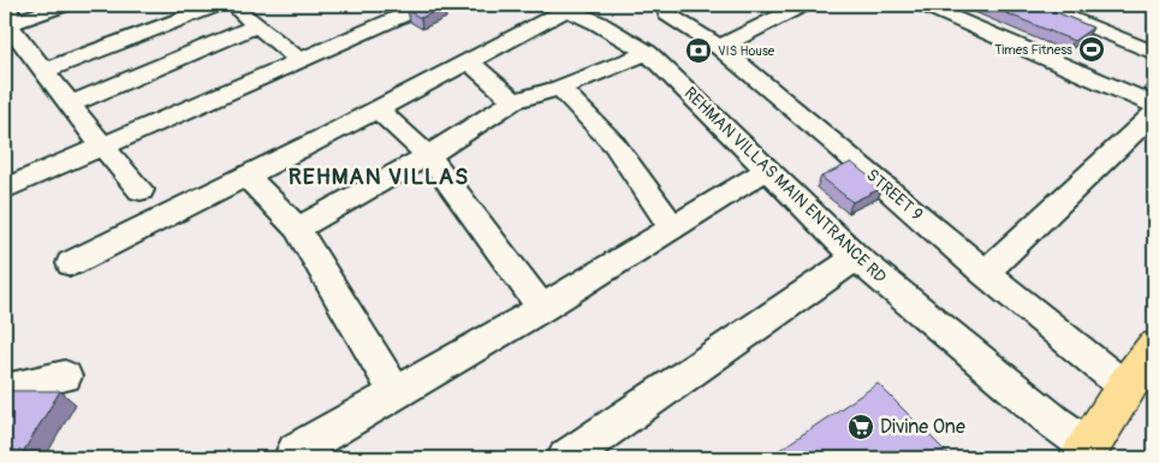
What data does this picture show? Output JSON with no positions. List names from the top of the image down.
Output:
{
  "streets": {
    "street": ["REHMAN VILLAS MAIN ENTRANCE RD", "STREET 9"]
  },
  "districts": ["REHMAN VILLAS"],
  "places": {
    "sports": ["Times Fitness"],
    "bank": ["VIS House"],
    "supermarket": ["Divine One"]
  }
}
